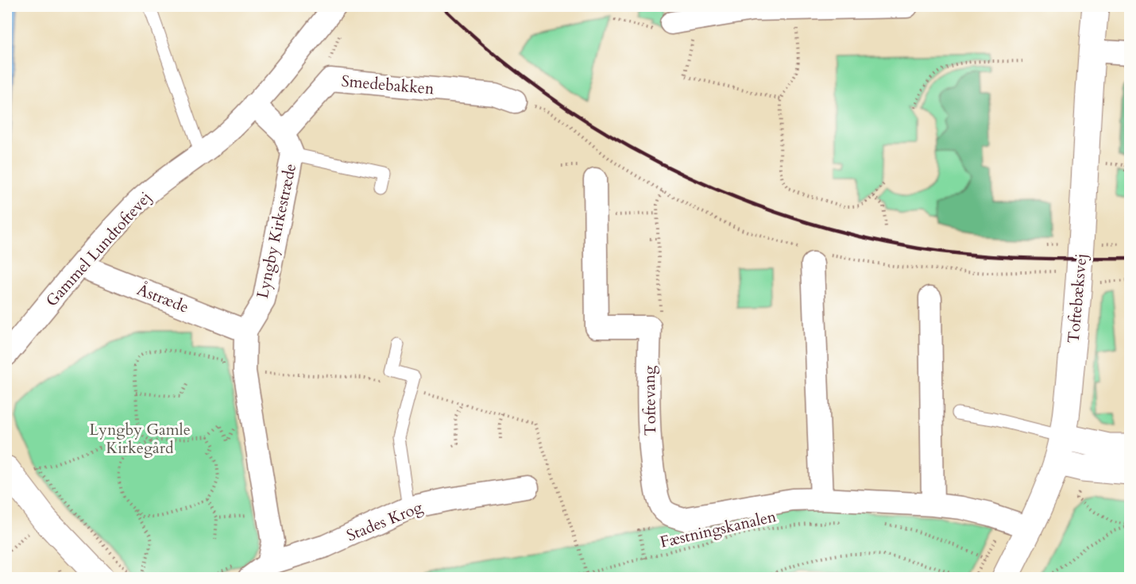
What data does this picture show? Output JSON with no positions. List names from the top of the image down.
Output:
{
  "streets": {
    "street": [
      "Smedebakken",
      "Lyngby Kirkestræde",
      "Gammel Lundtoftevej",
      "Åstræde",
      "Toftebæksvej",
      "Toftevang",
      "Stades Krog"
    ],
    "path": ["Fæstningskanalen"]
  },
  "crossings": [
    ["Smedebakken", "Lyngby Kirkestræde"],
    ["Lyngby Kirkestræde", "Gammel Lundtoftevej"],
    ["Lyngby Kirkestræde", "Åstræde"],
    ["Lyngby Kirkestræde", "Stades Krog"],
    ["Gammel Lundtoftevej", "Åstræde"]
  ],
  "parks": ["Lyngby Gamle Kirkegård"]
}
